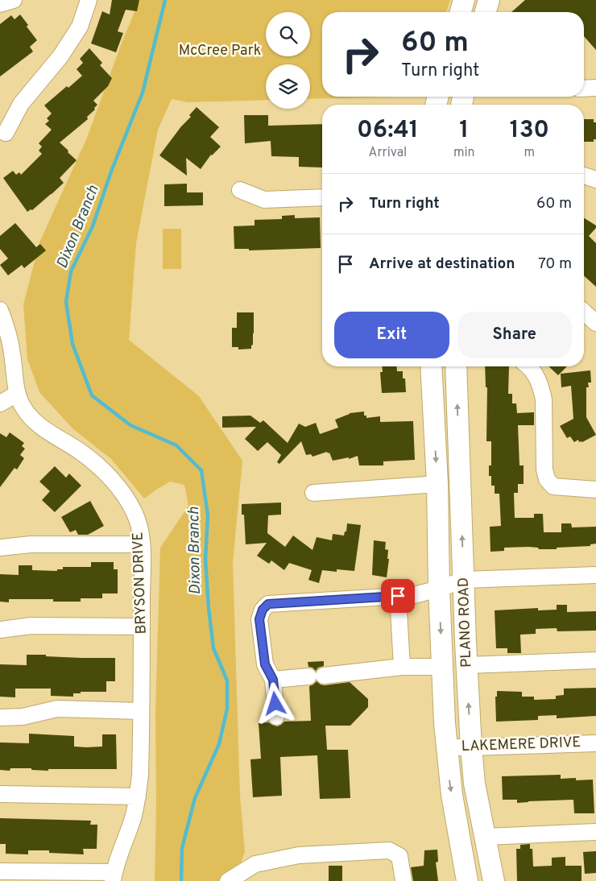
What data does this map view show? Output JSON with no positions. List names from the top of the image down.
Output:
{
  "streets": {
    "main road": ["PLANO ROAD"],
    "street": ["BRYSON DRIVE", "LAKEMERE DRIVE"]
  },
  "crossings": [
    ["PLANO ROAD", "LAKEMERE DRIVE"]
  ],
  "water": ["Dixon Branch"],
  "parks": ["McCree Park"],
  "page": {
    "turn": ["60 m", "Turn right"],
    "eta": [
      "06:41",
      "Arrival",
      "1",
      "min",
      "130",
      "m"
    ],
    "list": [
      {
        "name": "Turn right",
        "value": "60 m"
      },
      {
        "name": "Arrive at destination",
        "value": "70 m"
      }
    ],
    "buttons": ["Exit", "Share"]
  }
}
